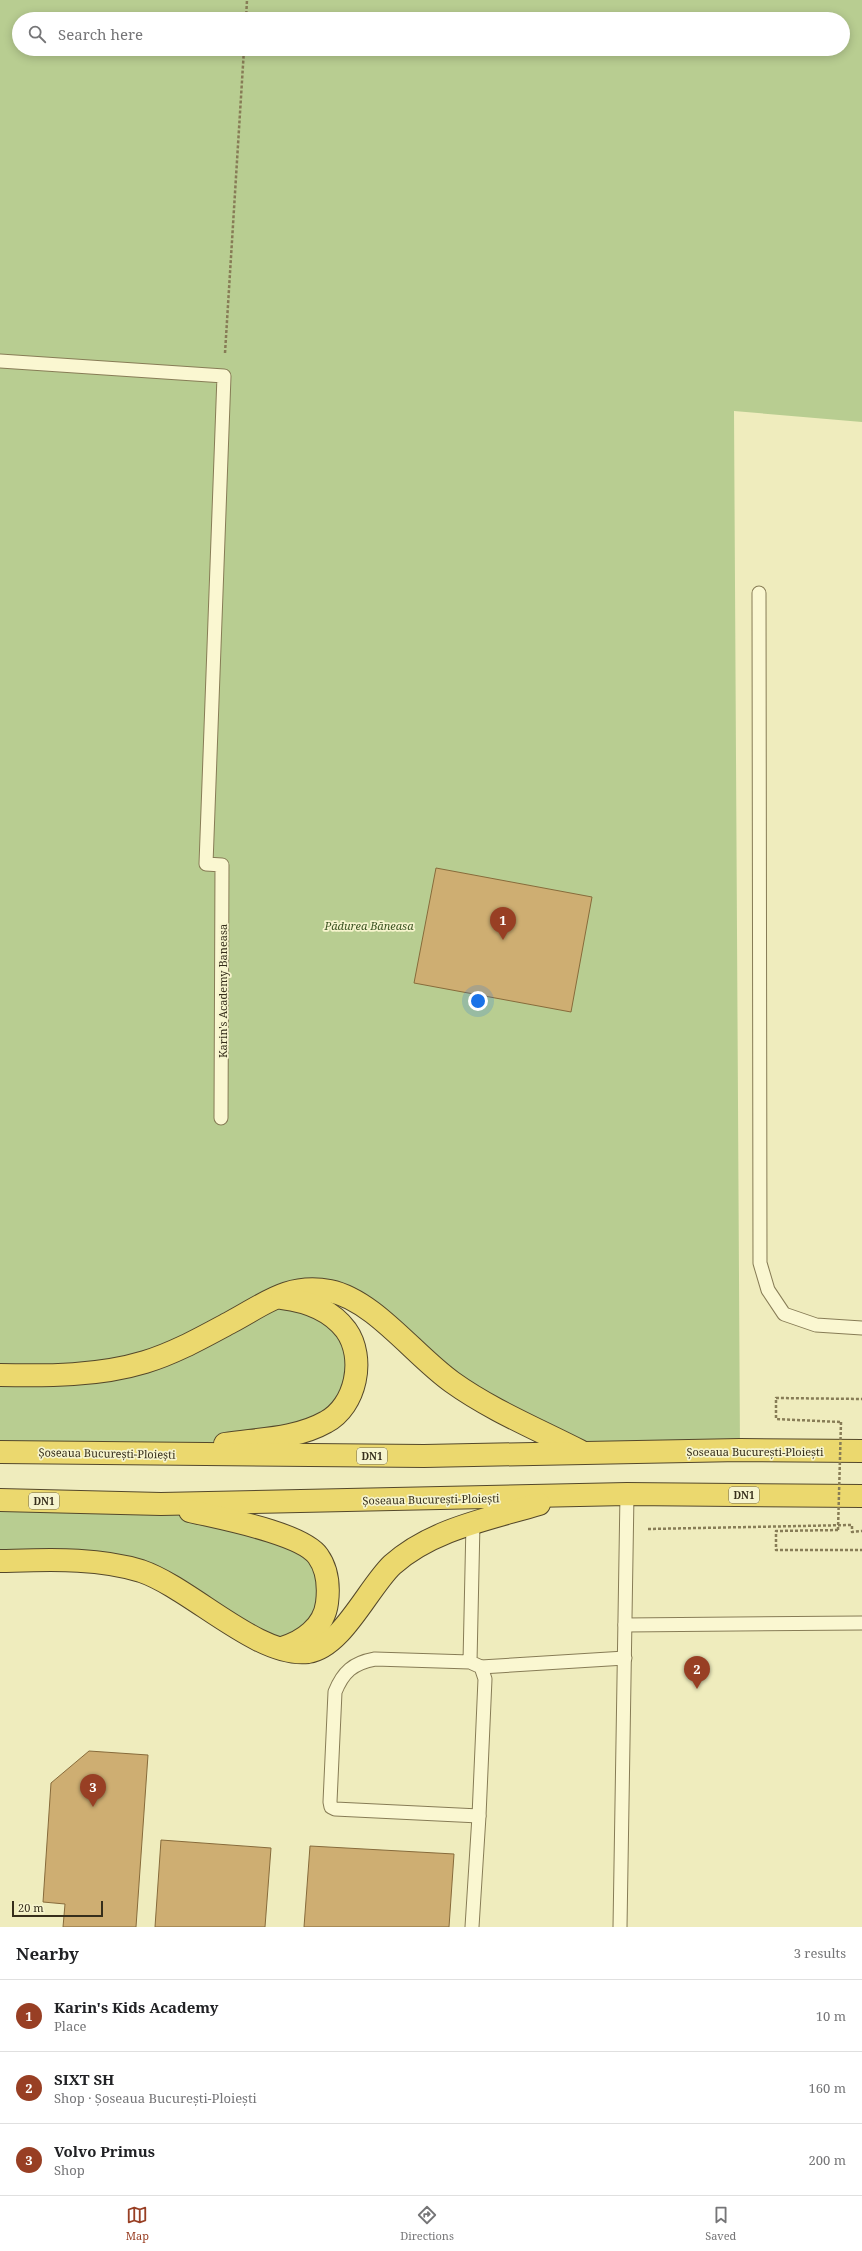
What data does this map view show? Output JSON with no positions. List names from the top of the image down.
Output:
{
  "streets": {
    "highway": ["Șoseaua București-Ploiești", "DN1"],
    "lane": ["Karin's Academy Baneasa"]
  },
  "parks": ["Pădurea Băneasa"],
  "scale_bar": "20 m",
  "page": {
    "search": "Search here",
    "pins": ["1", "2", "3"],
    "scale": "20 m",
    "heading": ["Nearby", "3 results"],
    "list": [
      {
        "mark": "1",
        "name": "Karin's Kids Academy",
        "note": "Place",
        "value": "10 m"
      },
      {
        "mark": "2",
        "name": "SIXT SH",
        "note": "Shop · Șoseaua București-Ploiești",
        "value": "160 m"
      },
      {
        "mark": "3",
        "name": "Volvo Primus",
        "note": "Shop",
        "value": "200 m"
      }
    ],
    "nav": ["Map", "Directions", "Saved"]
  }
}
